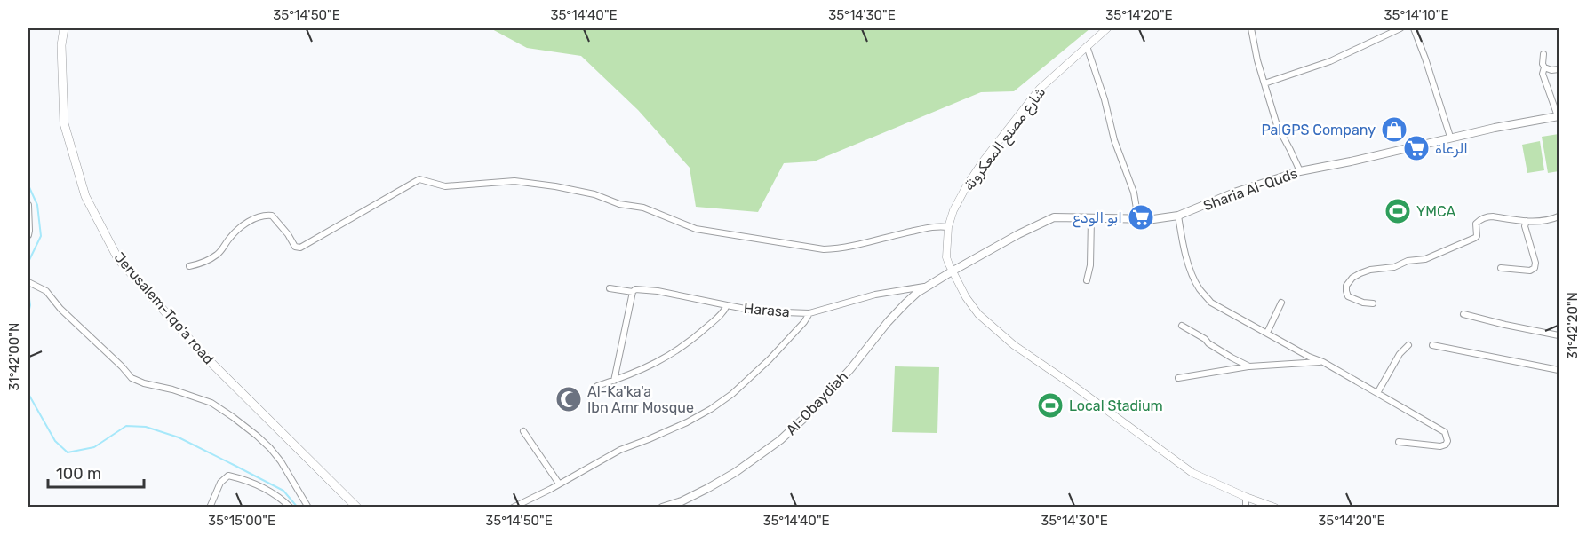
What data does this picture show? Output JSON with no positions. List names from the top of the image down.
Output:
{
  "streets": {
    "main road": ["Sharia Al-Quds", "Jerusalem-Tqo'a road", "Al-Obaydiah"],
    "street": ["شارع مصنع المعكرونة", "Harasa"]
  },
  "crossings": [
    ["شارع مصنع المعكرونة", "Sharia Al-Quds"],
    ["شارع مصنع المعكرونة", "Al-Obaydiah"],
    ["Sharia Al-Quds", "Al-Obaydiah"],
    ["Harasa", "Al-Obaydiah"]
  ],
  "places": {
    "shop": ["PalGPS Company"],
    "supermarket": ["الرعاة", "ابو الودع"],
    "sports": ["YMCA", "Local Stadium"],
    "mosque": ["Al-Ka'ka'a Ibn Amr Mosque"]
  },
  "scale_bar": "100 m",
  "coordinates": [
    "35°14'50\"E",
    "35°14'40\"E",
    "35°14'30\"E",
    "35°14'20\"E",
    "35°14'10\"E",
    "31°42'20\"N",
    "31°42'00\"N",
    "35°15'00\"E"
  ]
}
